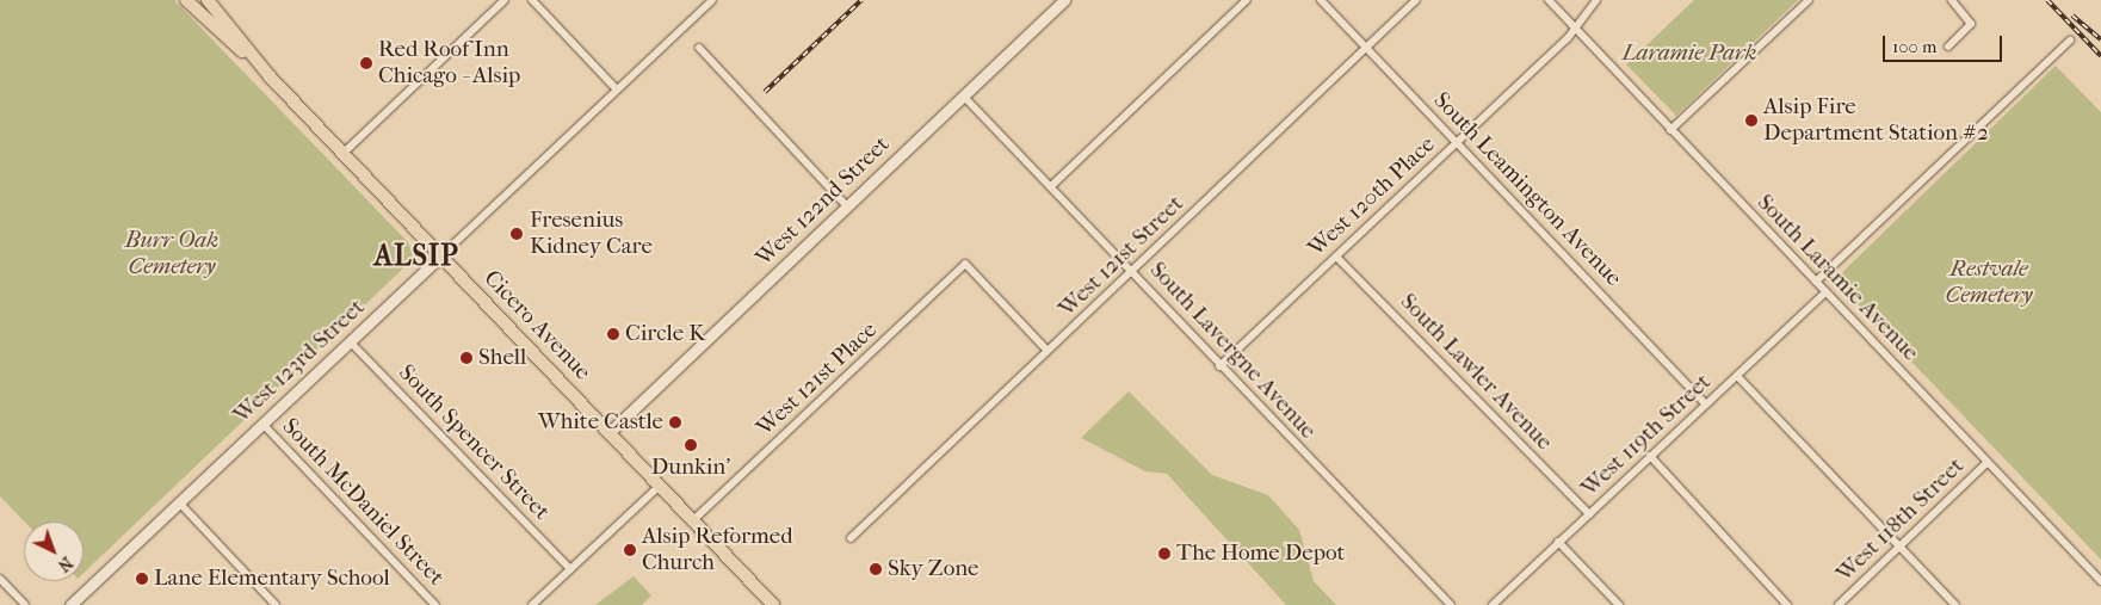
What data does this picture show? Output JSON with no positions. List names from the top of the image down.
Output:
{
  "streets": {
    "main road": ["Cicero Avenue"],
    "street": [
      "South Leamington Avenue",
      "West 120th Place",
      "West 122nd Street",
      "West 121st Street",
      "South Laramie Avenue",
      "South Lavergne Avenue",
      "West 123rd Street",
      "South Lawler Avenue",
      "West 121st Place",
      "West 119th Street",
      "South Spencer Street",
      "South McDaniel Street",
      "West 118th Street"
    ]
  },
  "crossings": [
    ["South Leamington Avenue", "West 120th Place"],
    ["South Leamington Avenue", "West 121st Street"],
    ["South Leamington Avenue", "West 119th Street"],
    ["West 120th Place", "South Laramie Avenue"],
    ["West 120th Place", "South Lavergne Avenue"],
    ["West 120th Place", "South Lawler Avenue"],
    ["West 122nd Street", "Cicero Avenue"],
    ["West 122nd Street", "South Lavergne Avenue"],
    ["West 121st Street", "South Lavergne Avenue"],
    ["West 121st Street", "West 121st Place"],
    ["South Laramie Avenue", "West 119th Street"],
    ["South Laramie Avenue", "West 118th Street"],
    ["Cicero Avenue", "West 123rd Street"],
    ["Cicero Avenue", "West 121st Place"],
    ["West 123rd Street", "South Spencer Street"],
    ["West 123rd Street", "South McDaniel Street"],
    ["South Lawler Avenue", "West 119th Street"]
  ],
  "districts": ["ALSIP"],
  "parks": ["Laramie Park", "Burr Oak Cemetery", "Restvale Cemetery"],
  "places": [
    "Red Roof Inn Chicago - Alsip",
    "Alsip Fire Department Station #2",
    "Fresenius Kidney Care",
    "Circle K",
    "Shell",
    "White Castle",
    "Dunkin'",
    "Alsip Reformed Church",
    "The Home Depot",
    "Sky Zone",
    "Lane Elementary School"
  ],
  "scale_bar": "100 m",
  "north": "bottom right"
}
